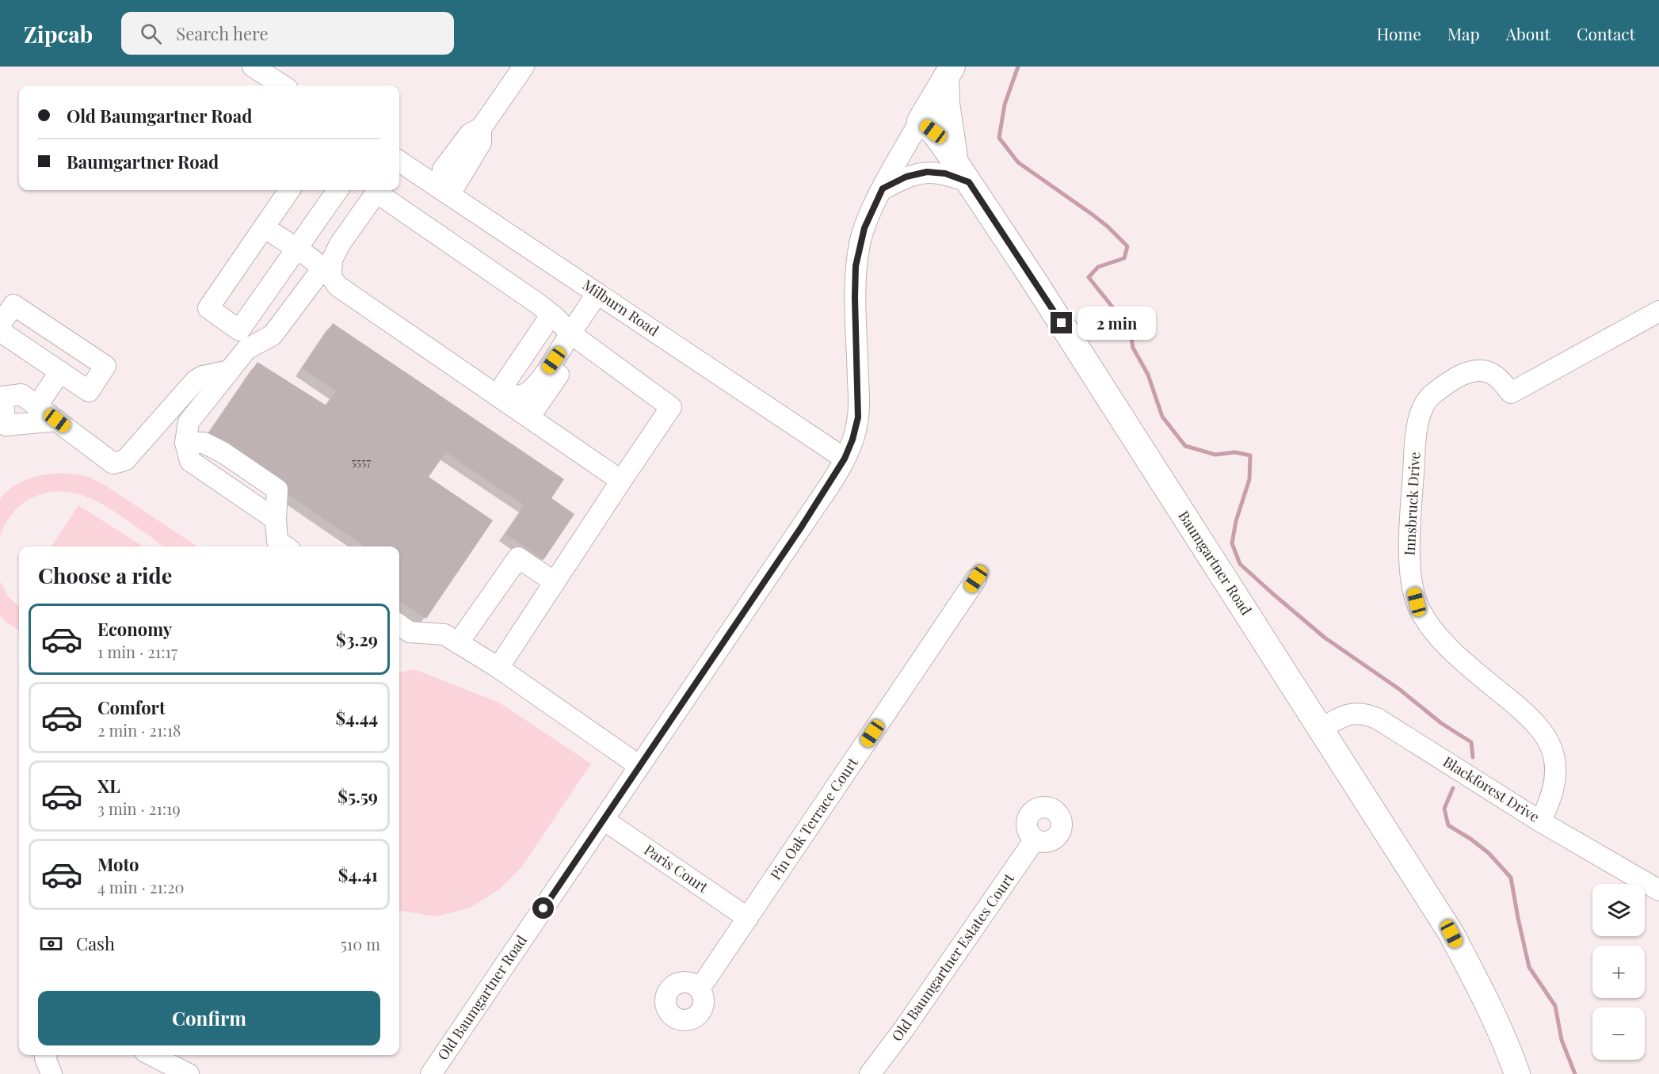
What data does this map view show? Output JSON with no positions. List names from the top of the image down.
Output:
{
  "streets": {
    "main road": ["Baumgartner Road"],
    "street": [
      "Milburn Road",
      "Innsbruck Drive",
      "Blackforest Drive",
      "Pin Oak Terrace Court",
      "Paris Court",
      "Old Baumgartner Estates Court",
      "Old Baumgartner Road"
    ]
  },
  "crossings": [
    ["Milburn Road", "Old Baumgartner Road"],
    ["Innsbruck Drive", "Blackforest Drive"],
    ["Baumgartner Road", "Blackforest Drive"],
    ["Baumgartner Road", "Old Baumgartner Road"],
    ["Pin Oak Terrace Court", "Paris Court"],
    ["Paris Court", "Old Baumgartner Road"]
  ],
  "house_numbers": ["5557"],
  "page": {
    "header": "Zipcab",
    "search": "Search here",
    "nav": [
      "Home",
      "Map",
      "About",
      "Contact"
    ],
    "banner": ["Old Baumgartner Road", "Baumgartner Road"],
    "bubble": "2 min",
    "heading": "Choose a ride",
    "list": [
      {
        "name": "Economy",
        "note": "1 min · 21:17",
        "value": "$3.29"
      },
      {
        "name": "Comfort",
        "note": "2 min · 21:18",
        "value": "$4.44"
      },
      {
        "name": "XL",
        "note": "3 min · 21:19",
        "value": "$5.59"
      },
      {
        "name": "Moto",
        "note": "4 min · 21:20",
        "value": "$4.41"
      }
    ],
    "map_buttons": ["+", "−"],
    "pay": ["Cash", "510 m"],
    "buttons": "Confirm"
  }
}
